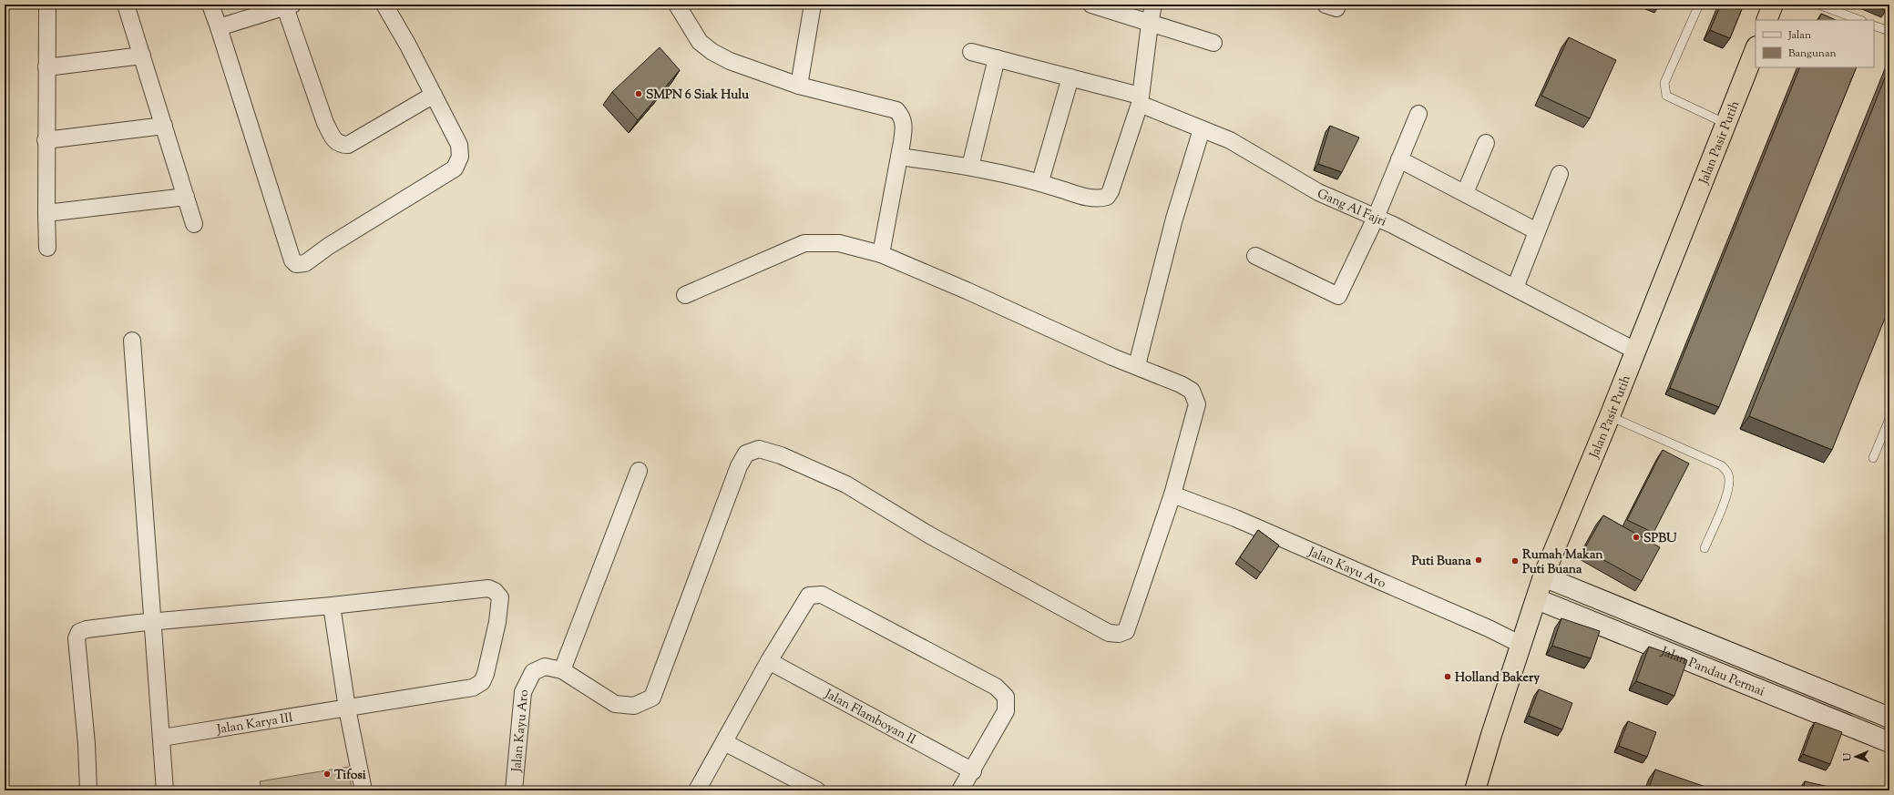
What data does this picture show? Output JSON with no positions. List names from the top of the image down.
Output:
{
  "streets": {
    "highway": ["Jalan Pasir Putih"],
    "street": [
      "Gang Al Fajri",
      "Jalan Kayu Aro",
      "Jalan Pandau Permai",
      "Jalan Flamboyan II",
      "Jalan Karya III"
    ]
  },
  "crossings": [
    ["Jalan Pasir Putih", "Gang Al Fajri"],
    ["Jalan Pasir Putih", "Jalan Kayu Aro"],
    ["Jalan Pasir Putih", "Jalan Pandau Permai"]
  ],
  "places": [
    "SMPN 6 Siak Hulu",
    "SPBU",
    "Puti Buana",
    "Rumah Makan Puti Buana",
    "Holland Bakery",
    "Tifosi"
  ],
  "legend": ["Jalan", "Bangunan"],
  "north": "left"
}
